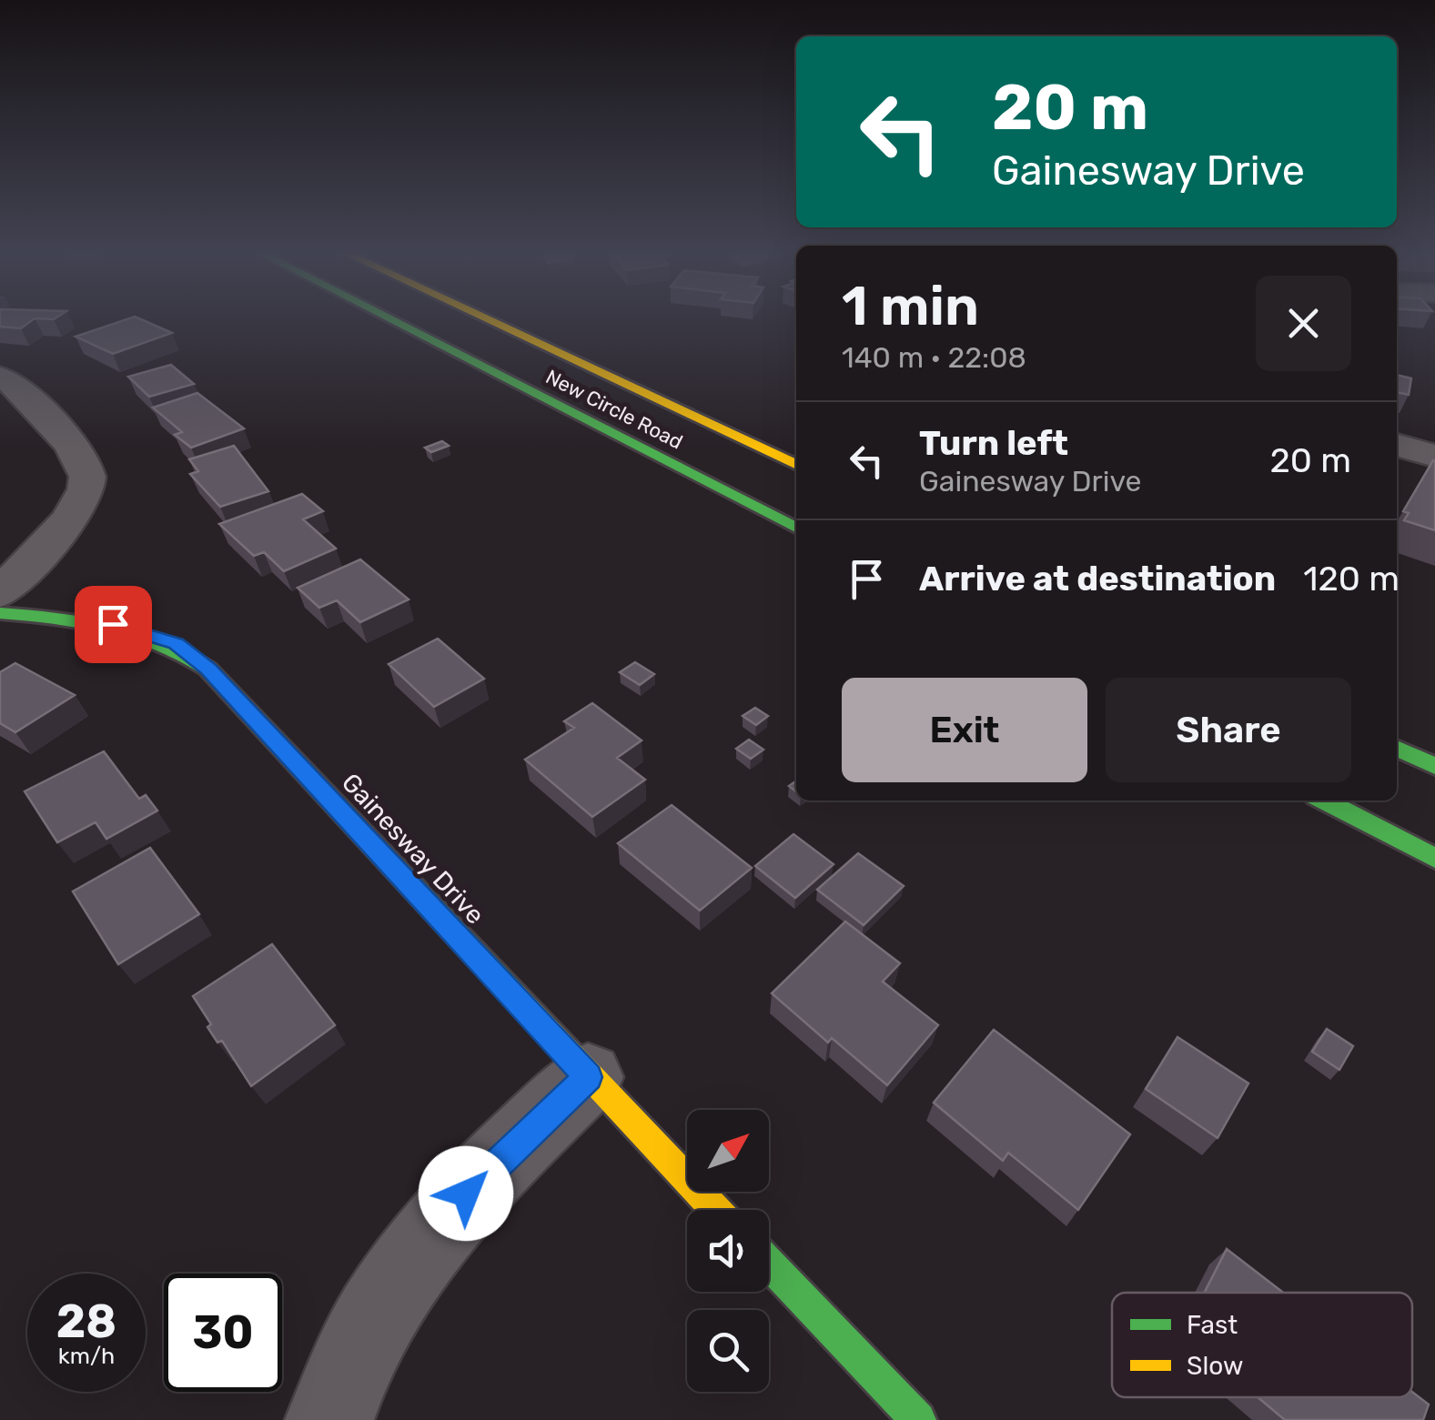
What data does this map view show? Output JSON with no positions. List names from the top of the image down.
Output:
{
  "streets": {
    "main road": ["New Circle Road", "Gainesway Drive"]
  },
  "legend": ["Fast", "Slow"],
  "north": "top right",
  "page": {
    "turn": ["20 m", "Gainesway Drive"],
    "heading": ["1 min", "140 m · 22:08"],
    "list": [
      {
        "name": "Turn left",
        "note": "Gainesway Drive",
        "value": "20 m"
      },
      {
        "name": "Arrive at destination",
        "value": "120 m"
      }
    ],
    "buttons": ["Exit", "Share"],
    "speed": "28 km/h",
    "limit": "30"
  }
}
